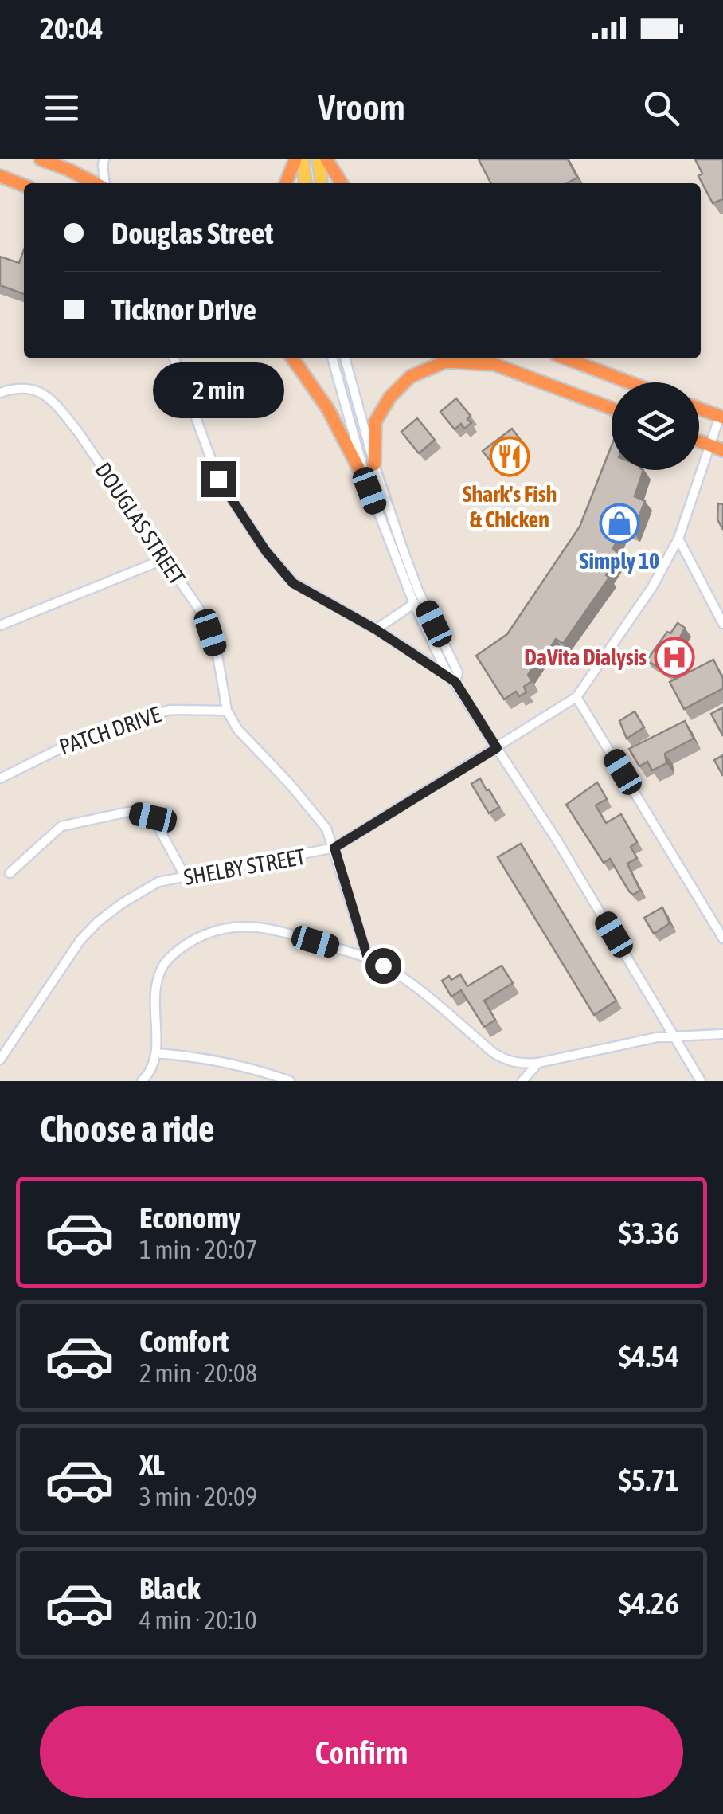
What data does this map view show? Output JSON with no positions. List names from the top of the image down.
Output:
{
  "streets": {
    "street": ["DOUGLAS STREET", "PATCH DRIVE", "SHELBY STREET"]
  },
  "crossings": [
    ["DOUGLAS STREET", "PATCH DRIVE"],
    ["DOUGLAS STREET", "SHELBY STREET"]
  ],
  "places": {
    "restaurant": ["Shark's Fish & Chicken"],
    "shop": ["Simply 10"],
    "hospital": ["DaVita Dialysis"]
  },
  "page": {
    "status": "20:04",
    "header": "Vroom",
    "banner": ["Douglas Street", "Ticknor Drive"],
    "bubble": "2 min",
    "heading": "Choose a ride",
    "list": [
      {
        "name": "Economy",
        "note": "1 min · 20:07",
        "value": "$3.36"
      },
      {
        "name": "Comfort",
        "note": "2 min · 20:08",
        "value": "$4.54"
      },
      {
        "name": "XL",
        "note": "3 min · 20:09",
        "value": "$5.71"
      },
      {
        "name": "Black",
        "note": "4 min · 20:10",
        "value": "$4.26"
      }
    ],
    "buttons": "Confirm"
  }
}
